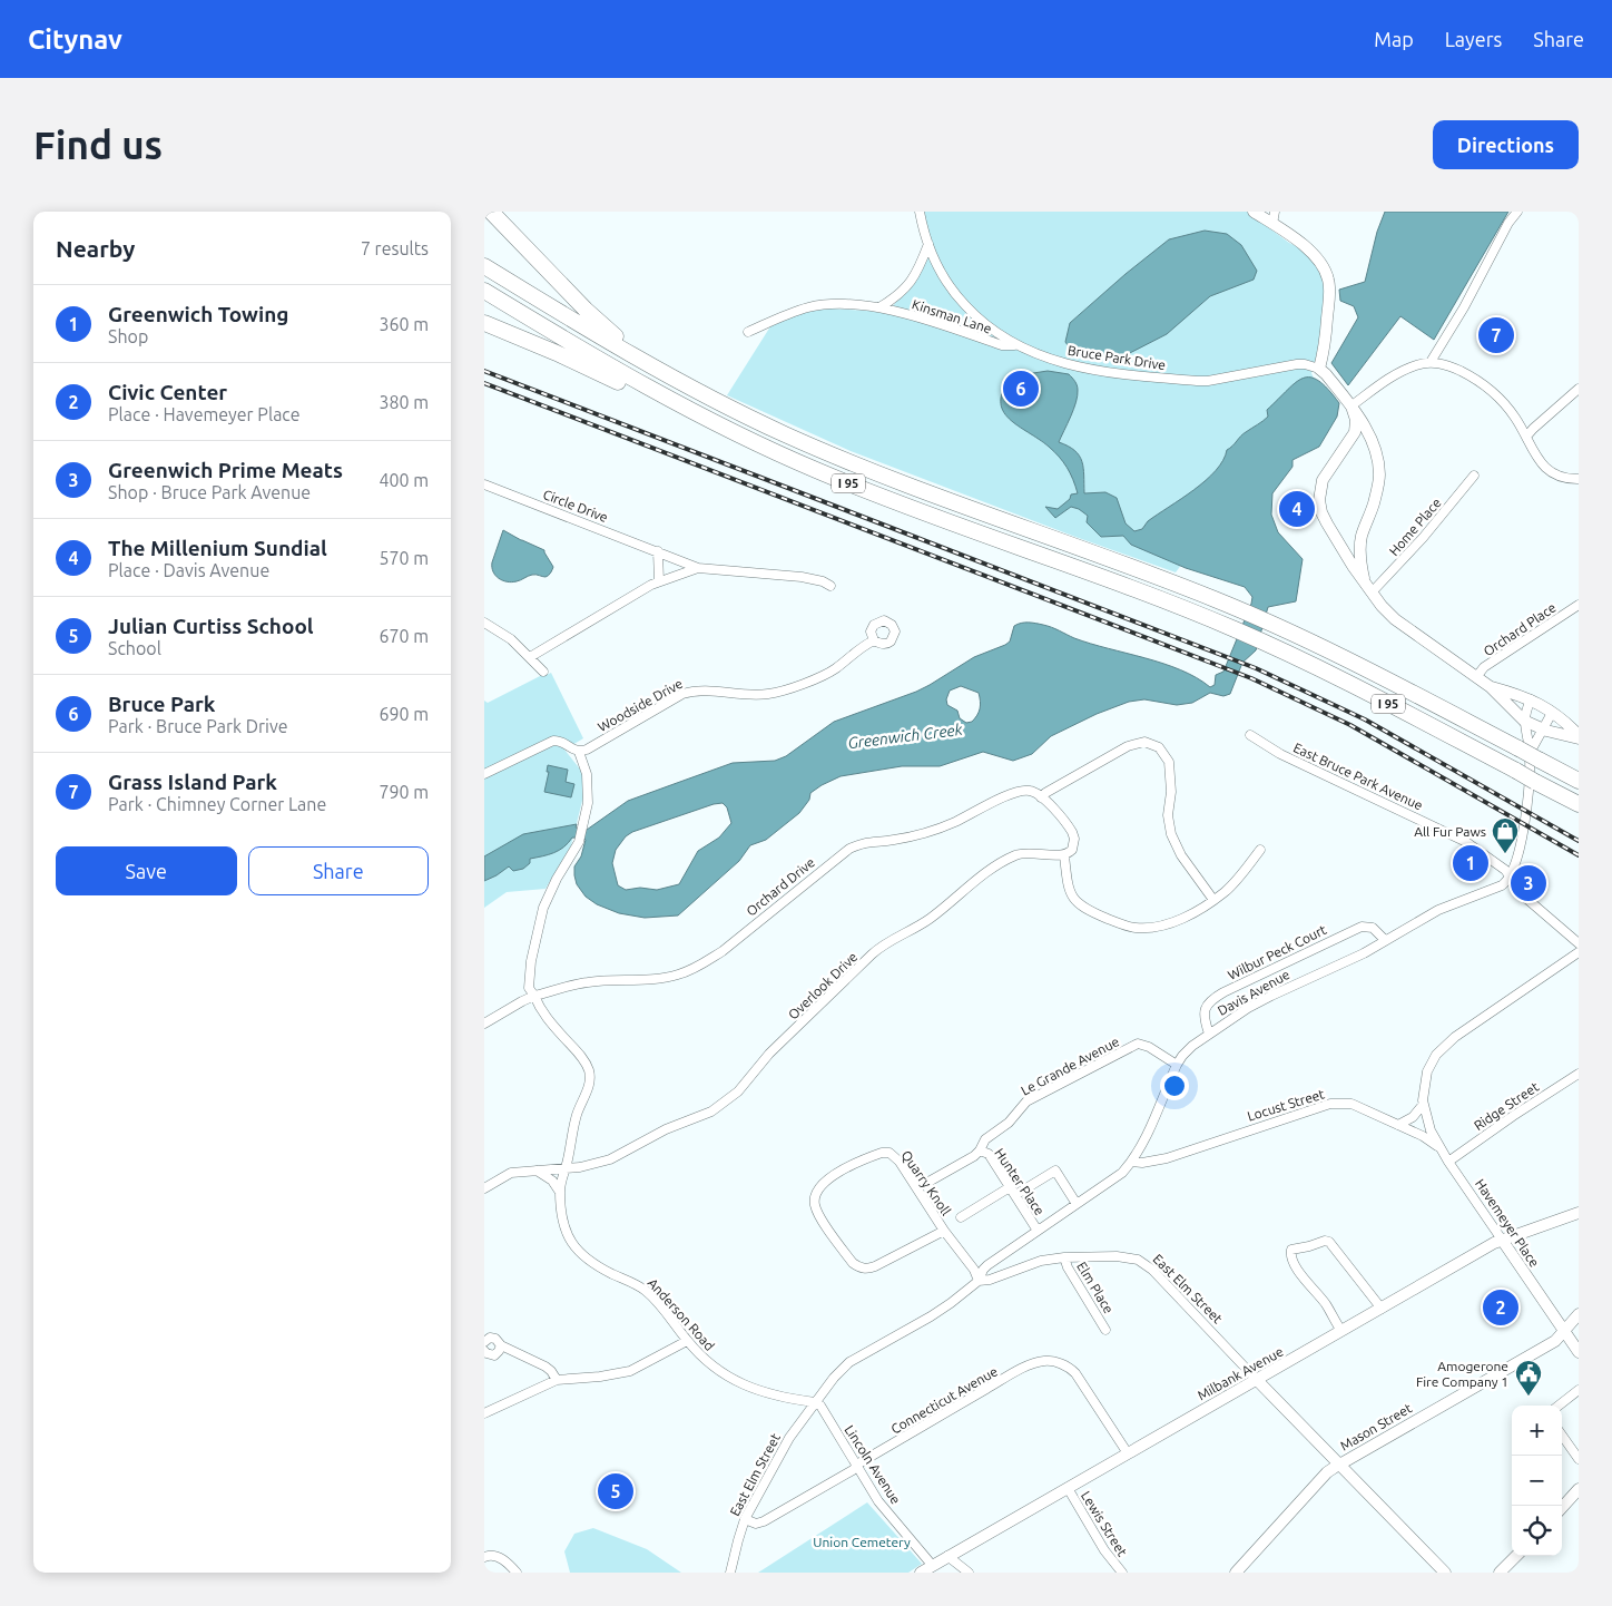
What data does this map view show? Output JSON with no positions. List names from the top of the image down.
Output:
{
  "streets": {
    "highway": ["I 95"],
    "main road": [
      "Havemeyer Place",
      "East Elm Street",
      "Milbank Avenue",
      "Mason Street"
    ],
    "street": [
      "Kinsman Lane",
      "Bruce Park Drive",
      "Circle Drive",
      "Home Place",
      "Orchard Place",
      "Woodside Drive",
      "East Bruce Park Avenue",
      "Orchard Drive",
      "Wilbur Peck Court",
      "Overlook Drive",
      "Davis Avenue",
      "Le Grande Avenue",
      "Locust Street",
      "Ridge Street",
      "Hunter Place",
      "Quarry Knoll",
      "Elm Place",
      "Anderson Road",
      "Connecticut Avenue",
      "Lincoln Avenue",
      "Lewis Street"
    ]
  },
  "crossings": [
    ["Kinsman Lane", "Bruce Park Drive"],
    ["East Bruce Park Avenue", "Davis Avenue"],
    ["Orchard Drive", "Anderson Road"],
    ["Wilbur Peck Court", "Davis Avenue"],
    ["Overlook Drive", "Anderson Road"],
    ["Davis Avenue", "Le Grande Avenue"],
    ["Davis Avenue", "Locust Street"],
    ["Davis Avenue", "Hunter Place"],
    ["Davis Avenue", "Quarry Knoll"],
    ["Davis Avenue", "East Elm Street"],
    ["Le Grande Avenue", "Hunter Place"],
    ["Locust Street", "Havemeyer Place"],
    ["Ridge Street", "Havemeyer Place"],
    ["Quarry Knoll", "East Elm Street"],
    ["Havemeyer Place", "Milbank Avenue"],
    ["Havemeyer Place", "Mason Street"],
    ["Elm Place", "East Elm Street"],
    ["East Elm Street", "Anderson Road"],
    ["East Elm Street", "Milbank Avenue"],
    ["East Elm Street", "Connecticut Avenue"],
    ["East Elm Street", "Mason Street"],
    ["East Elm Street", "Lincoln Avenue"],
    ["Anderson Road", "Lincoln Avenue"],
    ["Milbank Avenue", "Connecticut Avenue"],
    ["Milbank Avenue", "Lincoln Avenue"],
    ["Milbank Avenue", "Lewis Street"],
    ["Connecticut Avenue", "Lincoln Avenue"]
  ],
  "water": ["Greenwich Creek"],
  "parks": ["Union Cemetery"],
  "places": {
    "shop": ["All Fur Paws"],
    "public building": ["Amogerone Fire Company 1"]
  },
  "page": {
    "header": "Citynav",
    "nav": ["Map", "Layers", "Share"],
    "buttons": [
      "Directions",
      ["Save", "Share"]
    ],
    "title": "Find us",
    "heading": ["Nearby", "7 results"],
    "list": [
      {
        "mark": "1",
        "name": "Greenwich Towing",
        "note": "Shop",
        "value": "360 m"
      },
      {
        "mark": "2",
        "name": "Civic Center",
        "note": "Place · Havemeyer Place",
        "value": "380 m"
      },
      {
        "mark": "3",
        "name": "Greenwich Prime Meats",
        "note": "Shop · Bruce Park Avenue",
        "value": "400 m"
      },
      {
        "mark": "4",
        "name": "The Millenium Sundial",
        "note": "Place · Davis Avenue",
        "value": "570 m"
      },
      {
        "mark": "5",
        "name": "Julian Curtiss School",
        "note": "School",
        "value": "670 m"
      },
      {
        "mark": "6",
        "name": "Bruce Park",
        "note": "Park · Bruce Park Drive",
        "value": "690 m"
      },
      {
        "mark": "7",
        "name": "Grass Island Park",
        "note": "Park · Chimney Corner Lane",
        "value": "790 m"
      }
    ],
    "pins": [
      "7",
      "6",
      "4",
      "1",
      "3",
      "2",
      "5"
    ],
    "map_buttons": ["+", "−"]
  }
}
